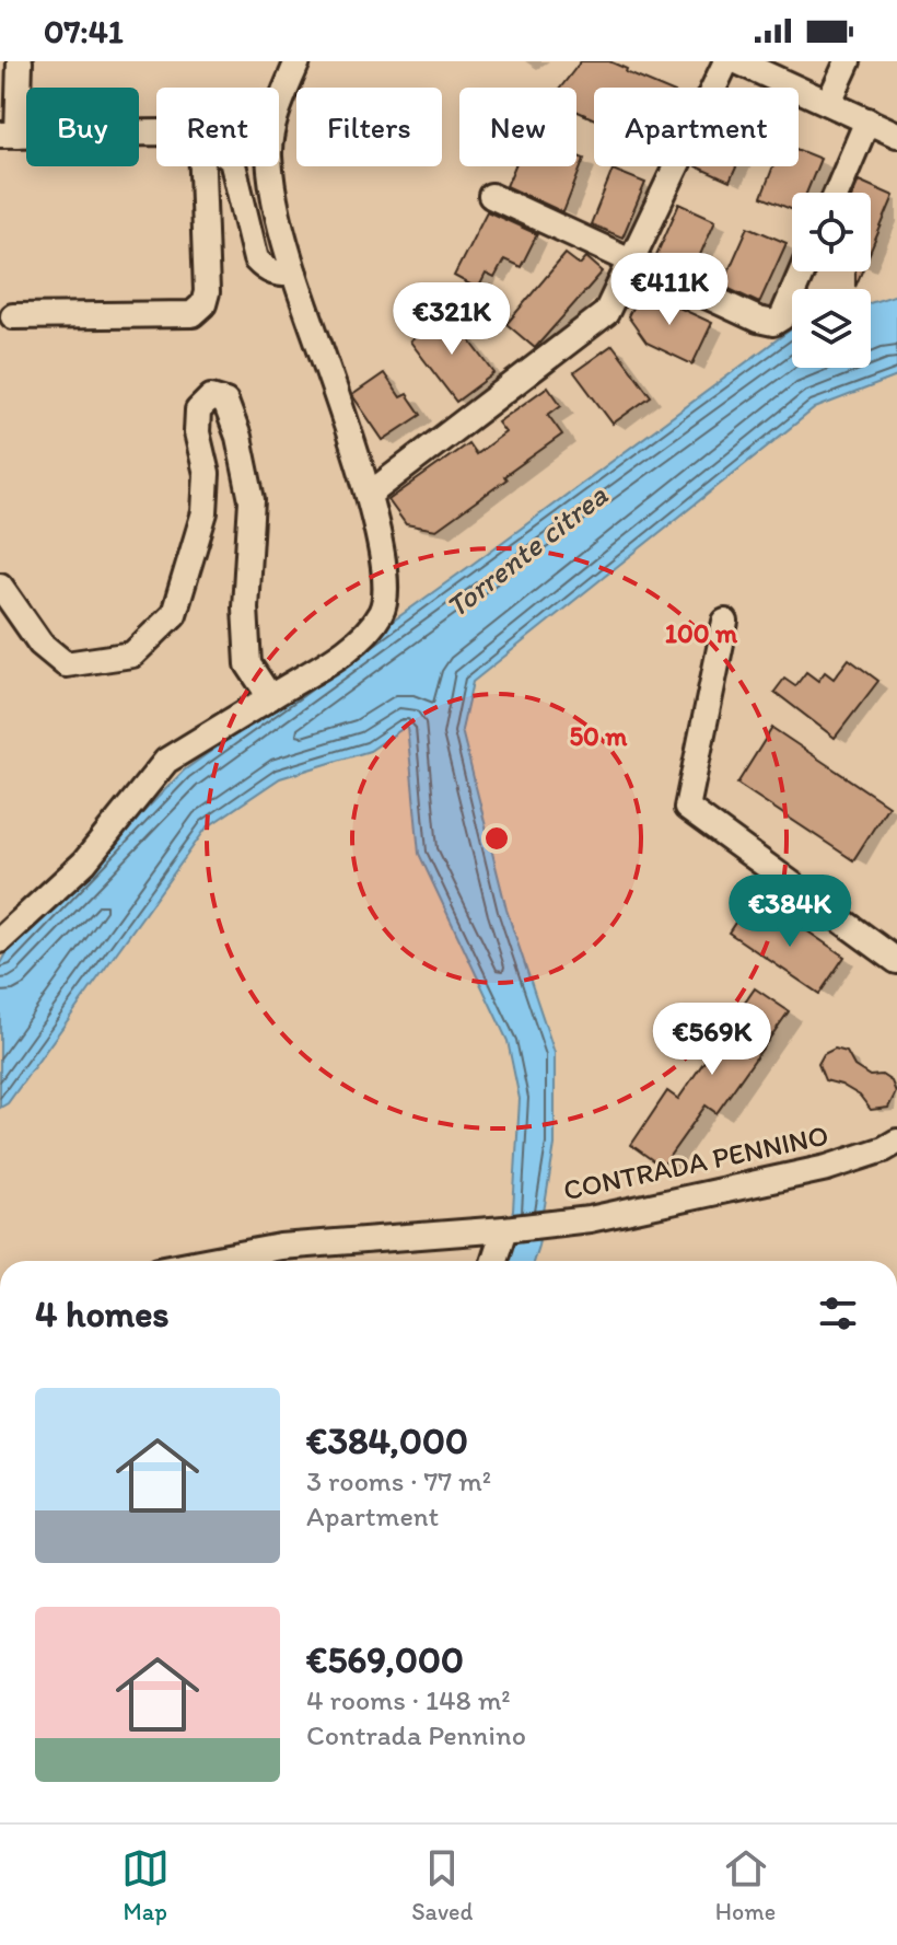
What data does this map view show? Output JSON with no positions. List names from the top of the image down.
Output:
{
  "streets": {
    "street": ["CONTRADA PENNINO"]
  },
  "water": ["Torrente citrea"],
  "page": {
    "status": "07:41",
    "chip": [
      "Buy",
      "Rent",
      "Filters",
      "New",
      "Apartment"
    ],
    "price": [
      "€411K",
      "€321K",
      "€384K",
      "€569K"
    ],
    "heading": "4 homes",
    "list": [
      {
        "name": "€384,000",
        "note": "3 rooms · 77 m² · Apartment"
      },
      {
        "name": "€569,000",
        "note": "4 rooms · 148 m² · Contrada Pennino"
      }
    ],
    "tabs": ["Map", "Saved", "Home"]
  },
  "rings": ["100 m", "50 m"]
}
